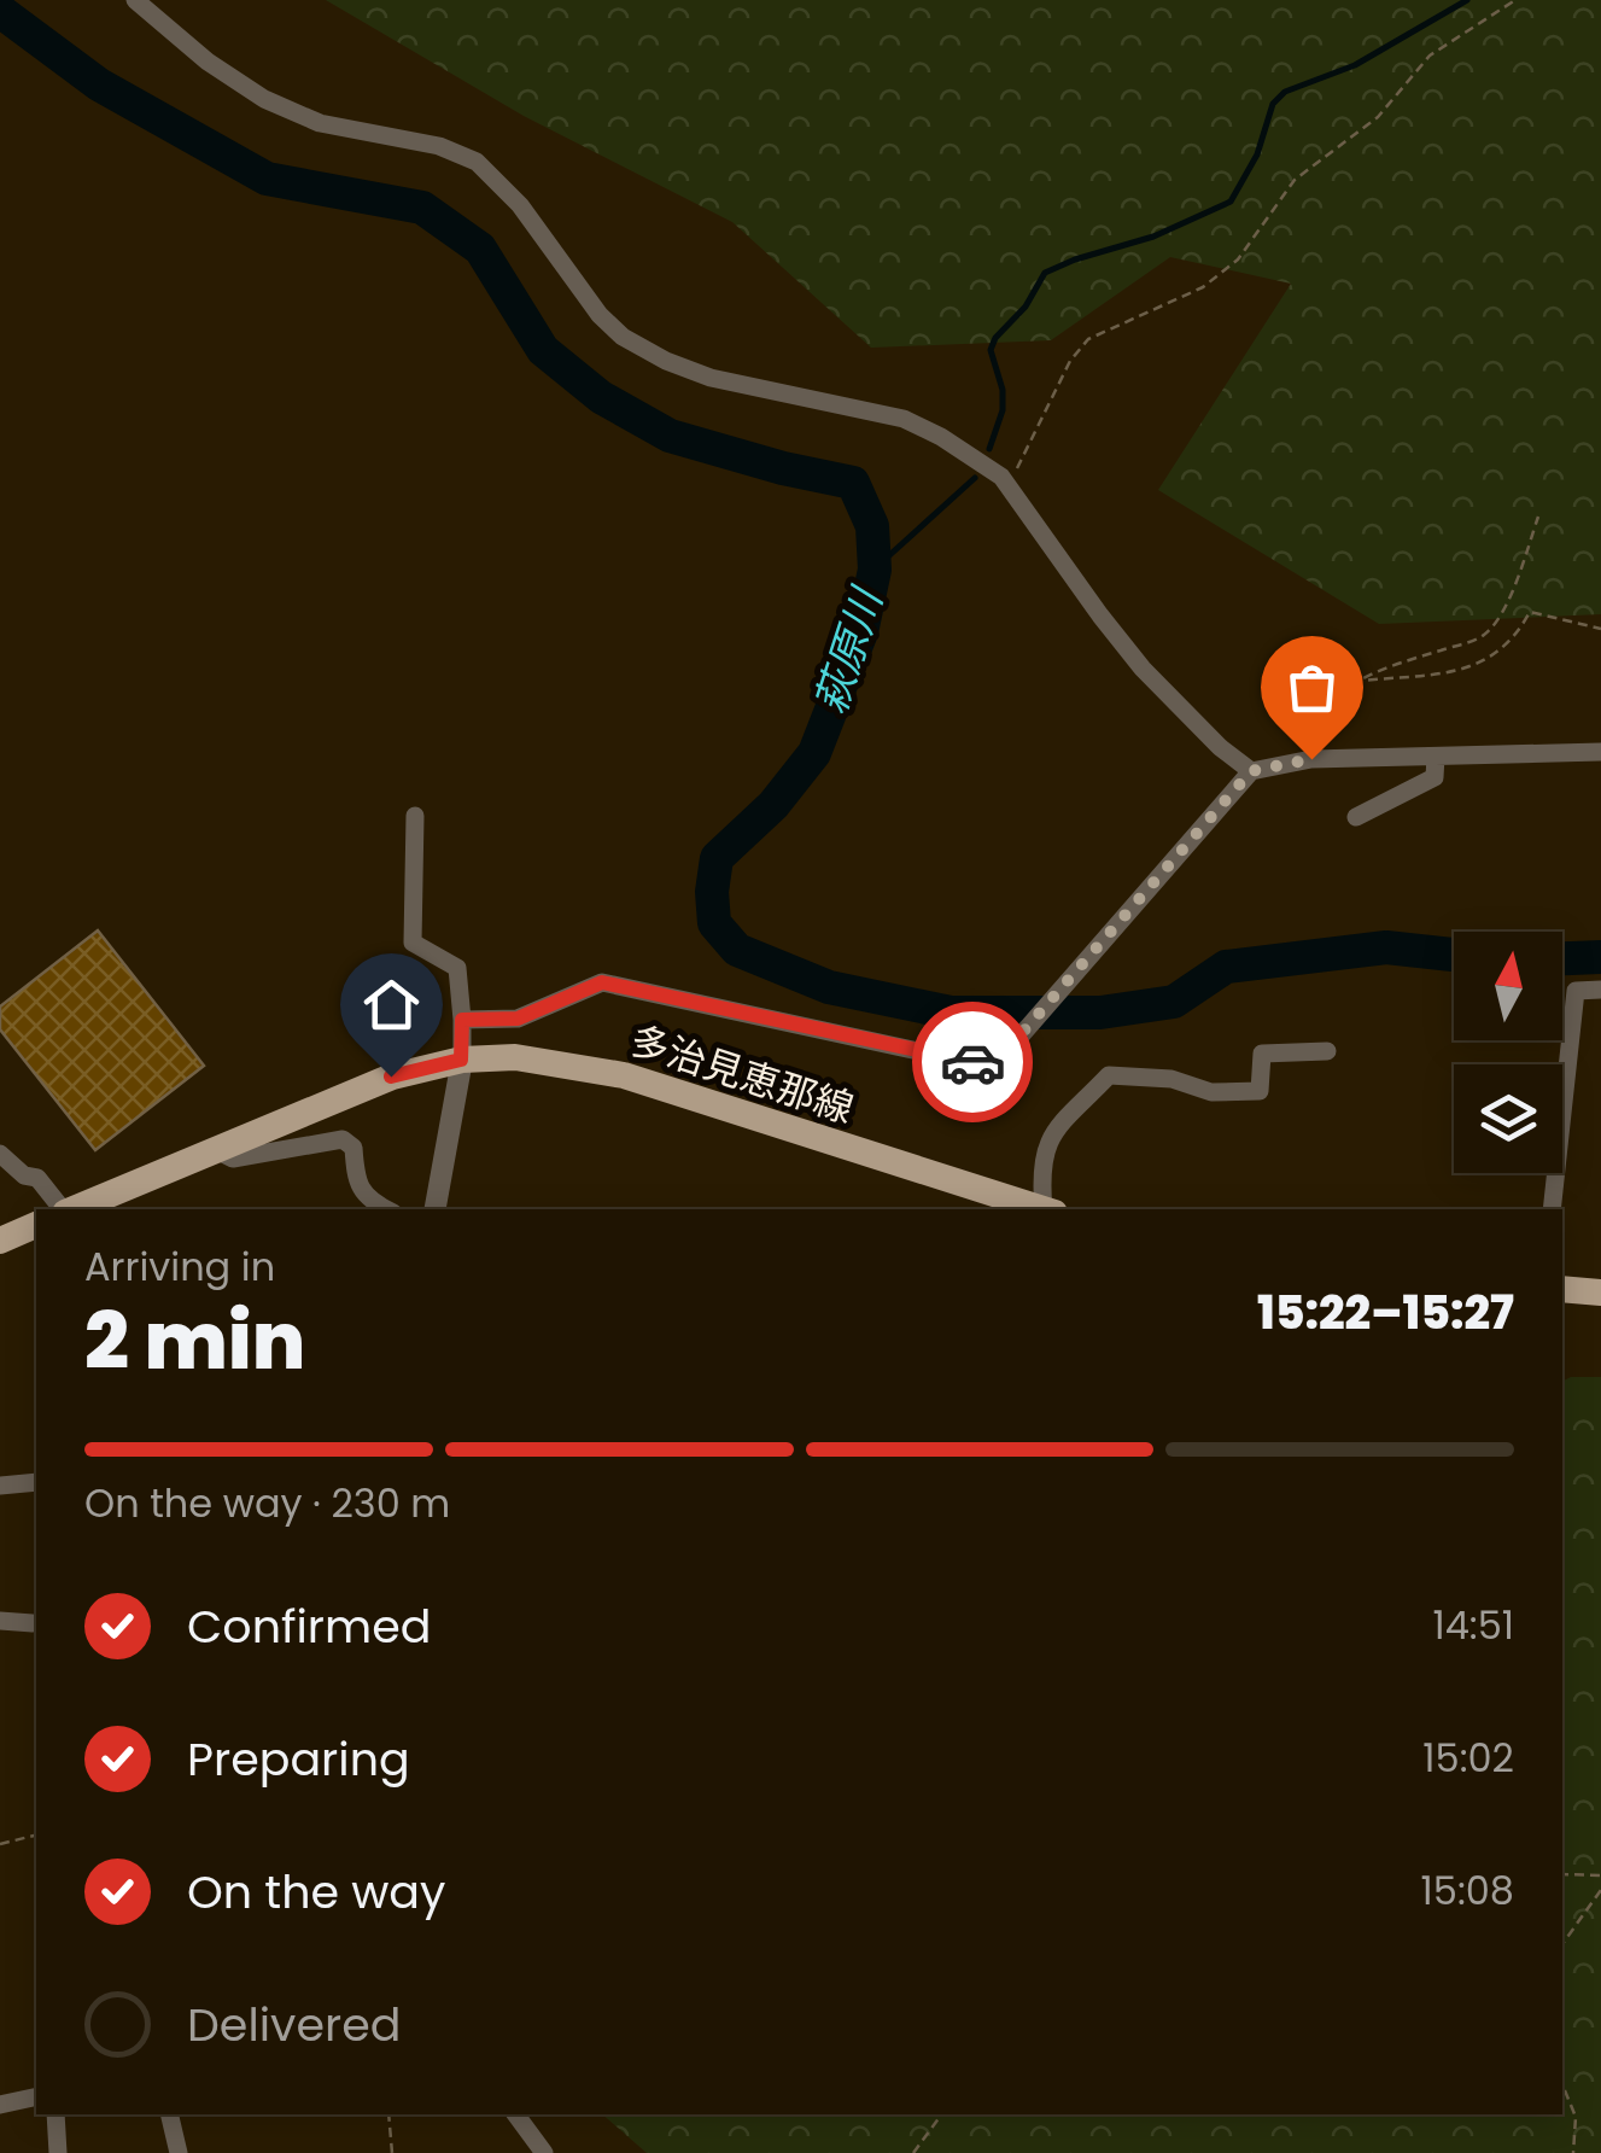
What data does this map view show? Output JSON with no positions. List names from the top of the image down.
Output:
{
  "streets": {
    "main road": ["多治見恵那線"]
  },
  "water": ["萩原川"],
  "north": "top",
  "page": {
    "heading": ["2 min", "Arriving in", "15:22–15:27"],
    "bar": "On the way · 230 m",
    "list": [
      ["Confirmed", "14:51"],
      ["Preparing", "15:02"],
      ["On the way", "15:08"],
      "Delivered"
    ]
  }
}
